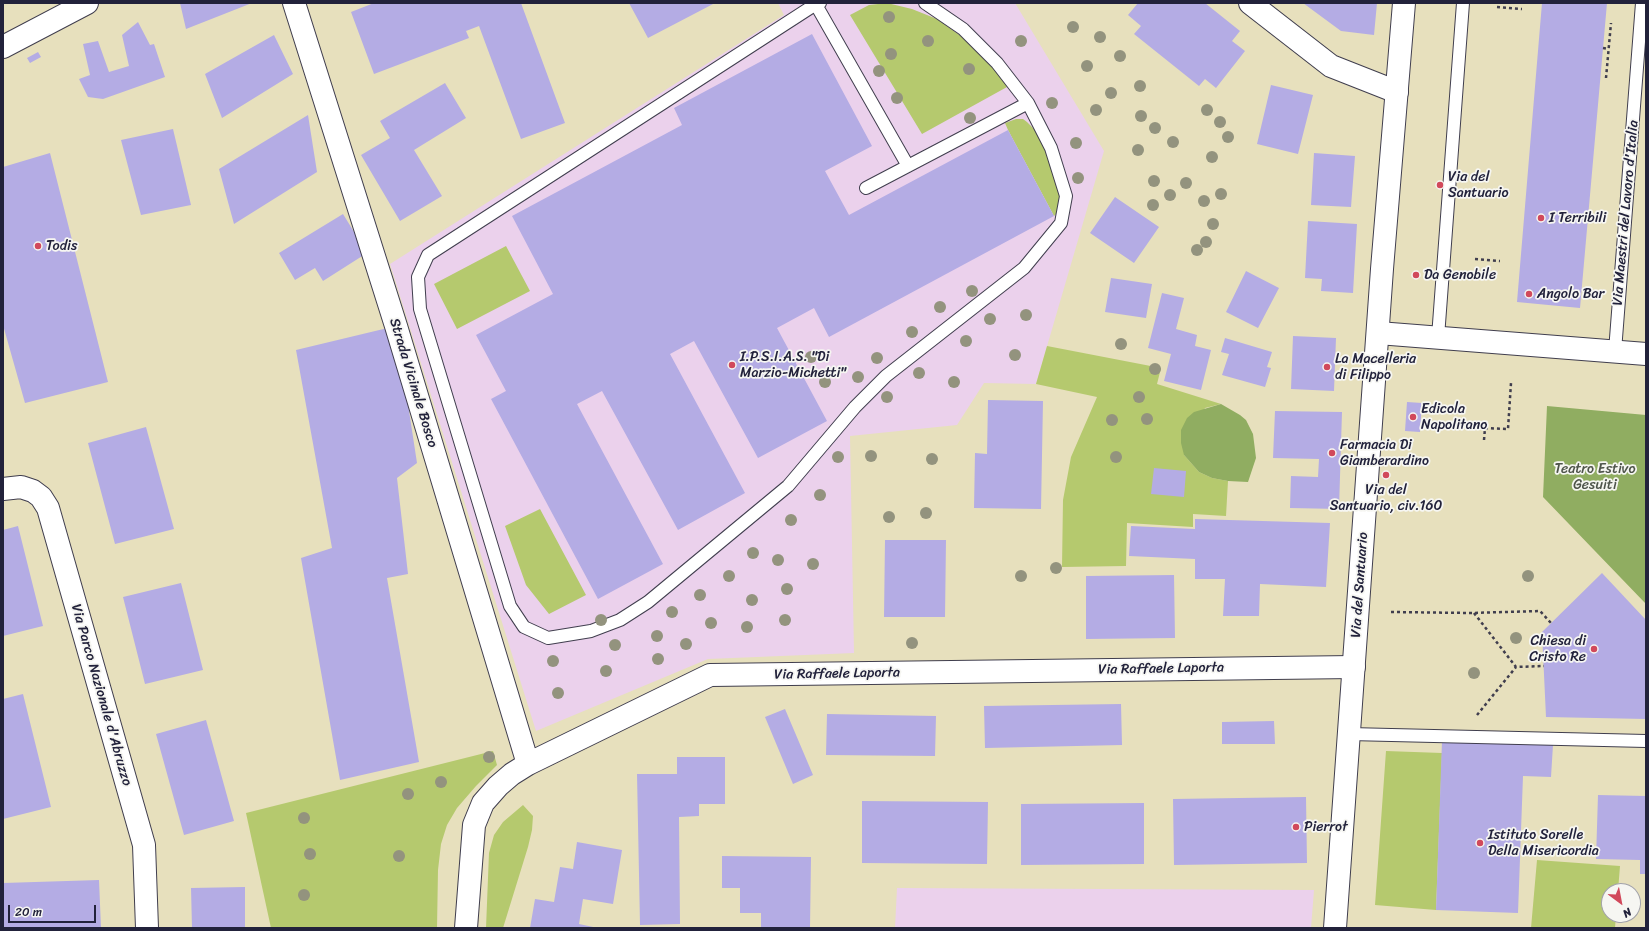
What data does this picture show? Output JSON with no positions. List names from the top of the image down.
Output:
{
  "streets": {
    "street": [
      "Strada Vicinale Bosco",
      "Via del Santuario",
      "Via Raffaele Laporta",
      "Via Parco Nazionale d'Abruzzo"
    ],
    "lane": ["Via Maestri del Lavoro d'Italia"]
  },
  "crossings": [
    ["Strada Vicinale Bosco", "Via Raffaele Laporta"],
    ["Via del Santuario", "Via Raffaele Laporta"]
  ],
  "parks": ["Teatro Estivo Gesuiti"],
  "places": [
    "Via del Santuario",
    "I Terribili",
    "Todis",
    "Da Genobile",
    "Angolo Bar",
    "I.P.S.I.A.S. \"Di Marzio-Michetti\"",
    "La Macelleria di Filippo",
    "Edicola Napolitano",
    "Farmacia Di Giamberardino",
    "Via del Santuario, civ.160",
    "Chiesa di Cristo Re",
    "Pierrot",
    "Istituto Sorelle Della Misericordia"
  ],
  "scale_bar": "20 m",
  "north": "bottom right"
}
